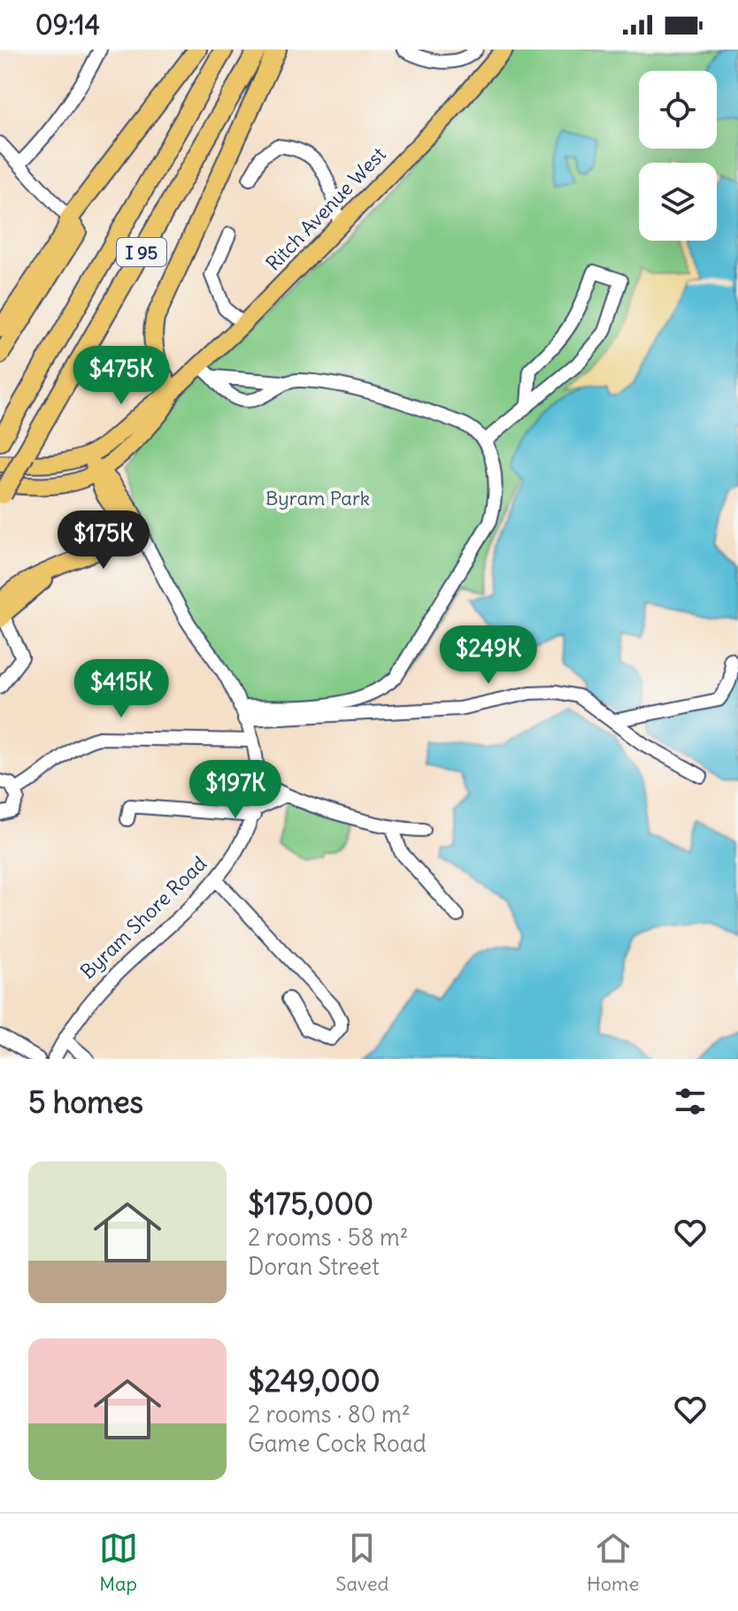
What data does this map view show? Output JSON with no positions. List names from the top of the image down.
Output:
{
  "streets": {
    "highway": ["I 95"],
    "main road": ["Ritch Avenue West", "Byram Shore Road"]
  },
  "crossings": [
    ["Ritch Avenue West", "Byram Shore Road"]
  ],
  "parks": ["Byram Park"],
  "page": {
    "status": "09:14",
    "price": [
      "$475K",
      "$175K",
      "$249K",
      "$415K",
      "$197K"
    ],
    "heading": "5 homes",
    "list": [
      {
        "name": "$175,000",
        "note": "2 rooms · 58 m² · Doran Street"
      },
      {
        "name": "$249,000",
        "note": "2 rooms · 80 m² · Game Cock Road"
      }
    ],
    "tabs": ["Map", "Saved", "Home"]
  }
}
